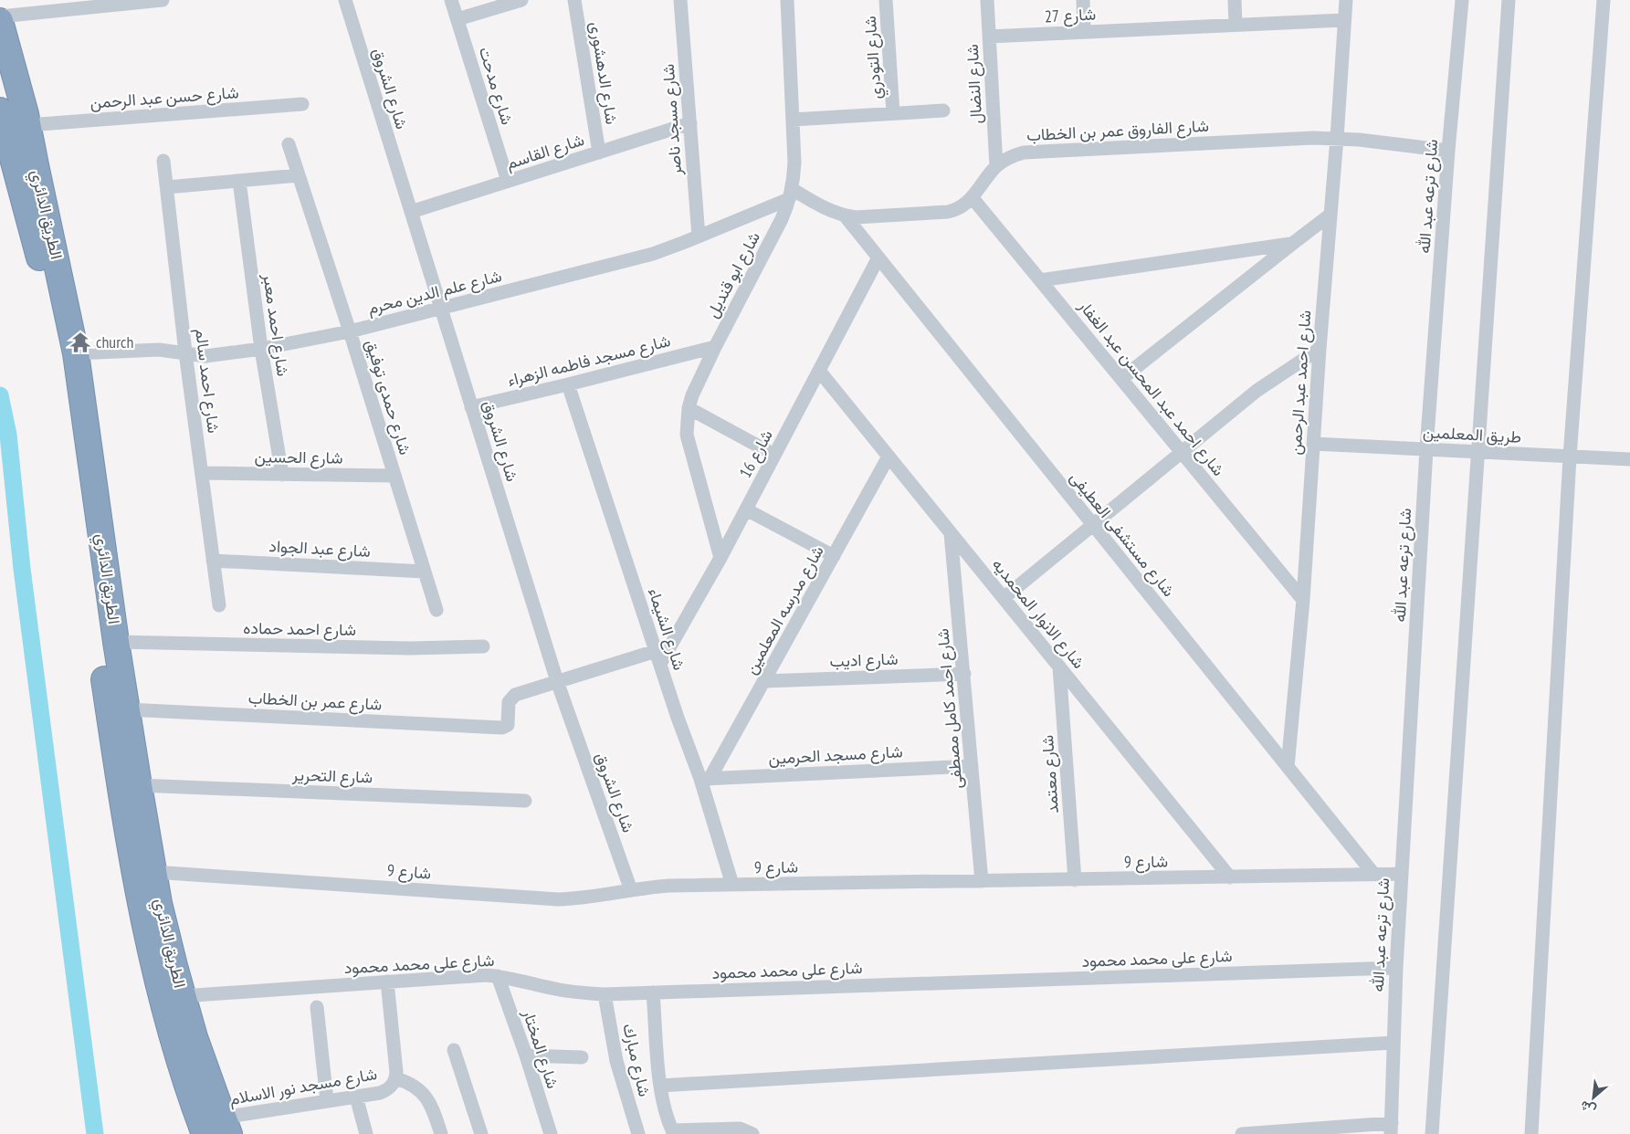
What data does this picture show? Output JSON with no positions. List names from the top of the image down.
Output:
{
  "streets": {
    "highway": ["الطريق الدائري"],
    "street": [
      "شارع 27",
      "شارع التودري",
      "شارع الدهشورى",
      "شارع النضال",
      "شارع مدحت",
      "شارع الشروق",
      "شارع حسن عبد الرحمن",
      "شارع مسجد ناصر",
      "شارع الفاروق عمر بن الخطاب",
      "شارع القاسم",
      "شارع ترعه عبد الله",
      "شارع ابو قنديل",
      "شارع علم الدين محرم",
      "شارع احمد معبر",
      "شارع مسجد فاطمه الزهراء",
      "شارع احمد سالم",
      "شارع احمد عبد الرحمن",
      "شارع احمد عبد المحسن عبد الغفار",
      "شارع حمدى توفيق",
      "طريق المعلمين",
      "شارع 16",
      "شارع الحسين",
      "شارع مستشفى العطيفى",
      "شارع عبد الجواد",
      "شارع مدرسه المعلمين",
      "شارع الانوار المحمديه",
      "شارع احمد حماده",
      "شارع الشيماء",
      "شارع اديب",
      "شارع عمر بن الخطاب",
      "شارع احمد كامل مصطفى",
      "شارع مسجد الحرمين",
      "شارع معتمد",
      "شارع التحرير",
      "شارع 9",
      "شارع على محمد محمود",
      "شارع المختار",
      "شارع مبارك",
      "شارع مسجد نور الاسلام"
    ]
  },
  "crossings": [
    ["شارع 27", "شارع النضال"],
    ["شارع 27", "شارع احمد عبد الرحمن"],
    ["شارع الدهشورى", "شارع القاسم"],
    ["شارع النضال", "شارع الفاروق عمر بن الخطاب"],
    ["شارع مدحت", "شارع القاسم"],
    ["شارع الشروق", "شارع القاسم"],
    ["شارع الشروق", "شارع علم الدين محرم"],
    ["شارع الشروق", "شارع مسجد فاطمه الزهراء"],
    ["شارع الشروق", "شارع عمر بن الخطاب"],
    ["شارع الشروق", "شارع 9"],
    ["شارع حسن عبد الرحمن", "الطريق الدائري"],
    ["شارع مسجد ناصر", "شارع القاسم"],
    ["شارع مسجد ناصر", "شارع علم الدين محرم"],
    ["شارع الفاروق عمر بن الخطاب", "شارع ترعه عبد الله"],
    ["شارع الفاروق عمر بن الخطاب", "شارع ابو قنديل"],
    ["شارع الفاروق عمر بن الخطاب", "شارع علم الدين محرم"],
    ["شارع الفاروق عمر بن الخطاب", "شارع احمد عبد الرحمن"],
    ["شارع الفاروق عمر بن الخطاب", "شارع احمد عبد المحسن عبد الغفار"],
    ["شارع الفاروق عمر بن الخطاب", "شارع مستشفى العطيفى"],
    ["شارع ترعه عبد الله", "طريق المعلمين"],
    ["شارع ترعه عبد الله", "شارع 9"],
    ["شارع ترعه عبد الله", "شارع على محمد محمود"],
    ["الطريق الدائري", "شارع علم الدين محرم"],
    ["الطريق الدائري", "شارع احمد حماده"],
    ["الطريق الدائري", "شارع عمر بن الخطاب"],
    ["الطريق الدائري", "شارع التحرير"],
    ["الطريق الدائري", "شارع 9"],
    ["الطريق الدائري", "شارع على محمد محمود"],
    ["الطريق الدائري", "شارع مسجد نور الاسلام"],
    ["شارع ابو قنديل", "شارع علم الدين محرم"],
    ["شارع ابو قنديل", "شارع مسجد فاطمه الزهراء"],
    ["شارع ابو قنديل", "شارع 16"],
    ["شارع علم الدين محرم", "شارع احمد معبر"],
    ["شارع علم الدين محرم", "شارع احمد سالم"],
    ["شارع علم الدين محرم", "شارع حمدى توفيق"],
    ["شارع احمد معبر", "شارع الحسين"],
    ["شارع مسجد فاطمه الزهراء", "شارع الشيماء"],
    ["شارع احمد سالم", "شارع الحسين"],
    ["شارع احمد سالم", "شارع عبد الجواد"],
    ["شارع احمد عبد الرحمن", "شارع احمد عبد المحسن عبد الغفار"],
    ["شارع احمد عبد الرحمن", "طريق المعلمين"],
    ["شارع احمد عبد الرحمن", "شارع مستشفى العطيفى"],
    ["شارع حمدى توفيق", "شارع الحسين"],
    ["شارع حمدى توفيق", "شارع عبد الجواد"],
    ["شارع 16", "شارع مستشفى العطيفى"],
    ["شارع 16", "شارع الانوار المحمديه"],
    ["شارع 16", "شارع الشيماء"],
    ["شارع مستشفى العطيفى", "شارع 9"],
    ["شارع مدرسه المعلمين", "شارع الانوار المحمديه"],
    ["شارع مدرسه المعلمين", "شارع الشيماء"],
    ["شارع مدرسه المعلمين", "شارع اديب"],
    ["شارع مدرسه المعلمين", "شارع مسجد الحرمين"],
    ["شارع الانوار المحمديه", "شارع احمد كامل مصطفى"],
    ["شارع الانوار المحمديه", "شارع معتمد"],
    ["شارع الانوار المحمديه", "شارع 9"],
    ["شارع الشيماء", "شارع مسجد الحرمين"],
    ["شارع الشيماء", "شارع 9"],
    ["شارع اديب", "شارع احمد كامل مصطفى"],
    ["شارع احمد كامل مصطفى", "شارع مسجد الحرمين"],
    ["شارع احمد كامل مصطفى", "شارع 9"],
    ["شارع معتمد", "شارع 9"],
    ["شارع على محمد محمود", "شارع المختار"],
    ["شارع على محمد محمود", "شارع مبارك"],
    ["شارع على محمد محمود", "شارع مسجد نور الاسلام"]
  ],
  "places": {
    "temple": ["church"]
  },
  "north": "bottom left"
}
